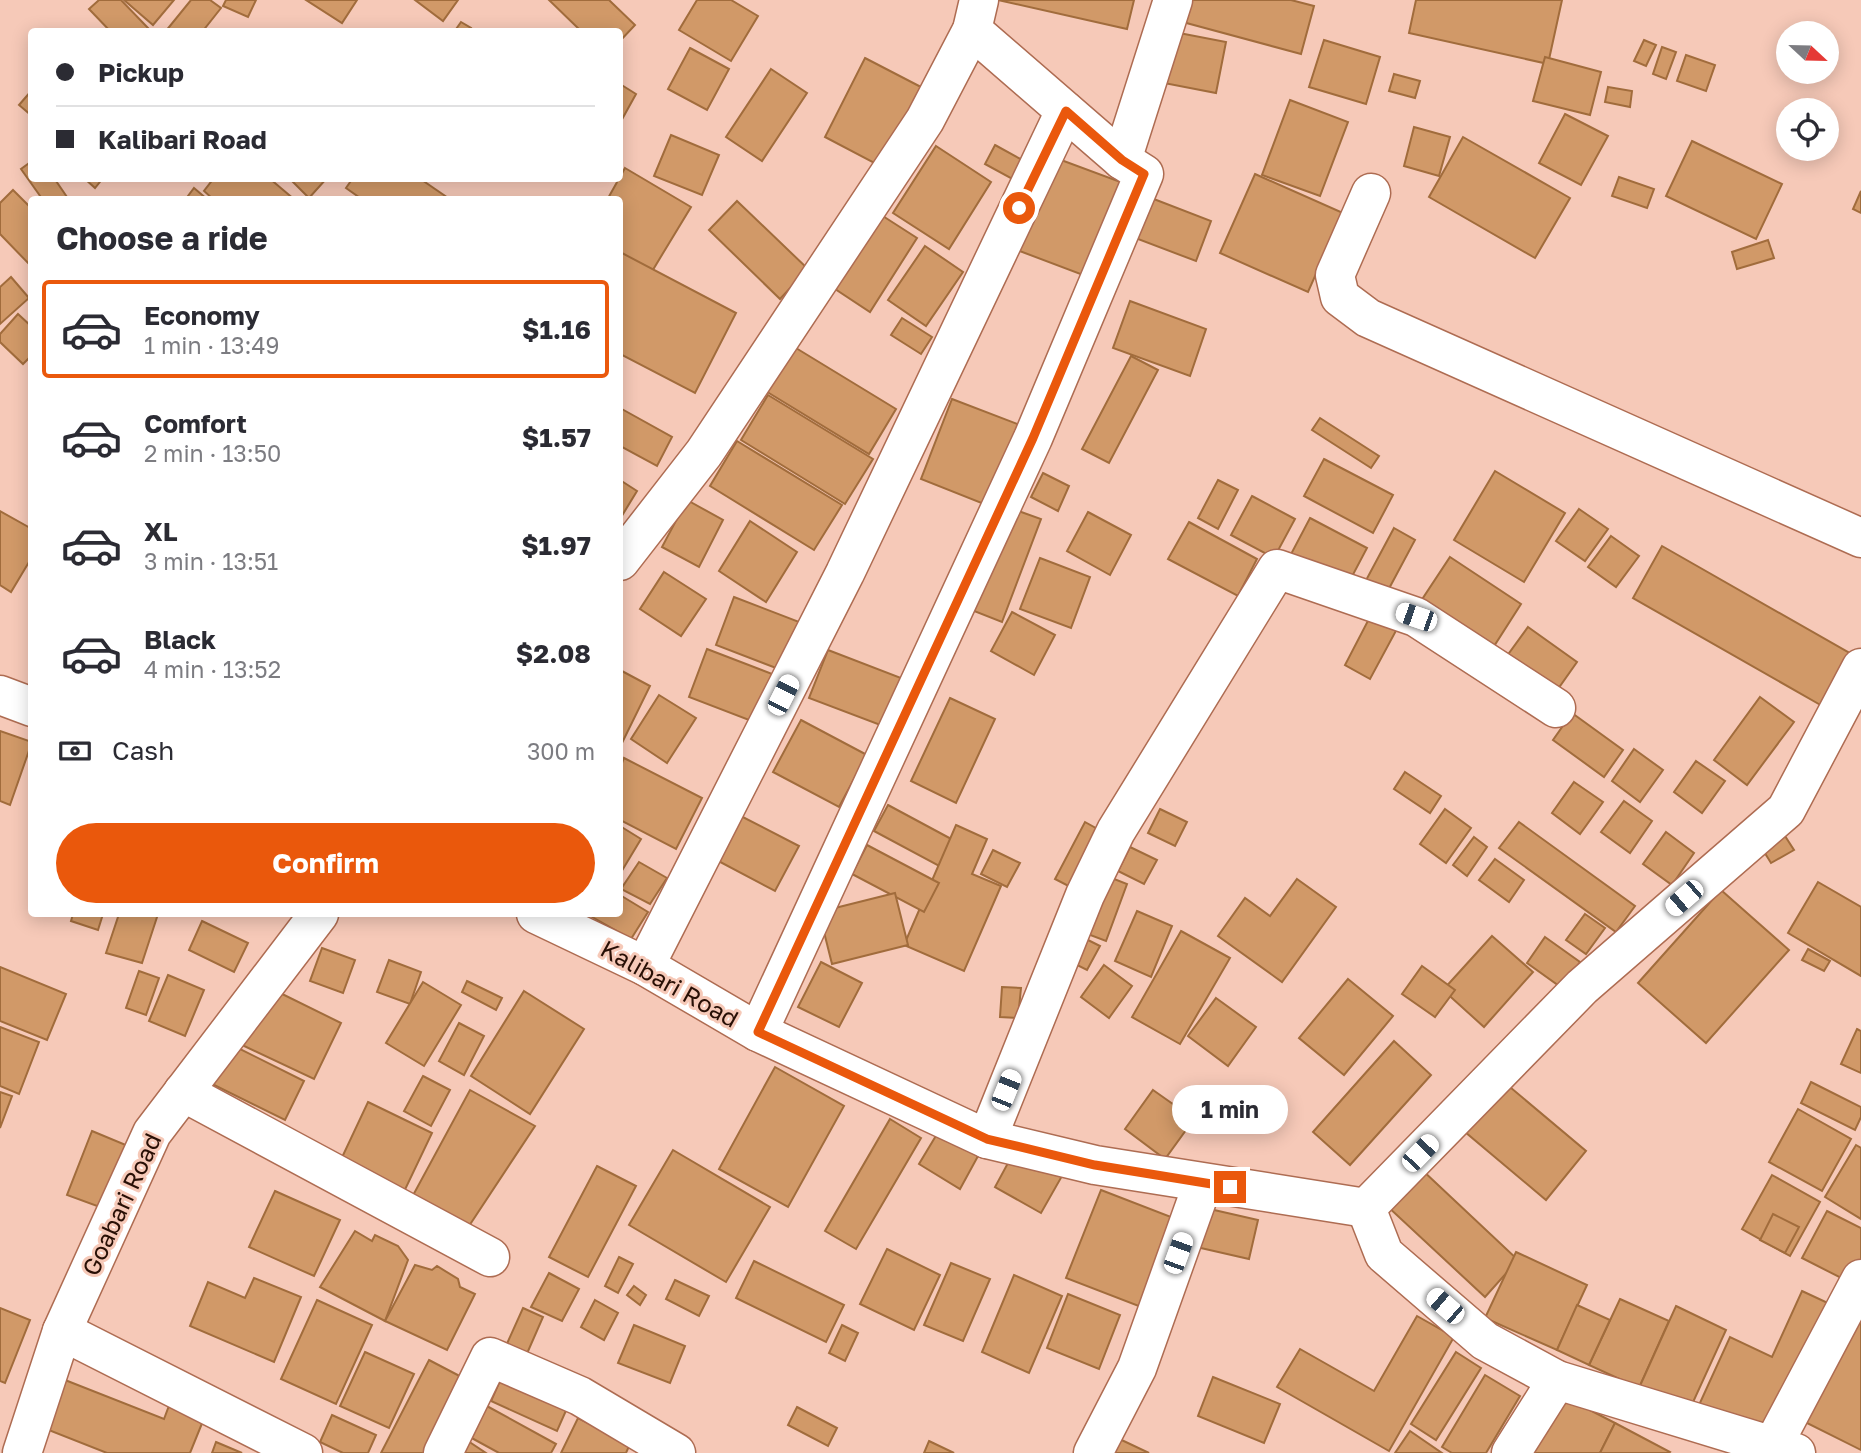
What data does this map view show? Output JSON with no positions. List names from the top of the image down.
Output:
{
  "streets": {
    "street": ["Kalibari Road", "Goabari Road"]
  },
  "north": "right",
  "page": {
    "banner": ["Pickup", "Kalibari Road"],
    "heading": "Choose a ride",
    "list": [
      {
        "name": "Economy",
        "note": "1 min · 13:49",
        "value": "$1.16"
      },
      {
        "name": "Comfort",
        "note": "2 min · 13:50",
        "value": "$1.57"
      },
      {
        "name": "XL",
        "note": "3 min · 13:51",
        "value": "$1.97"
      },
      {
        "name": "Black",
        "note": "4 min · 13:52",
        "value": "$2.08"
      }
    ],
    "pay": ["Cash", "300 m"],
    "buttons": "Confirm",
    "bubble": "1 min"
  }
}
